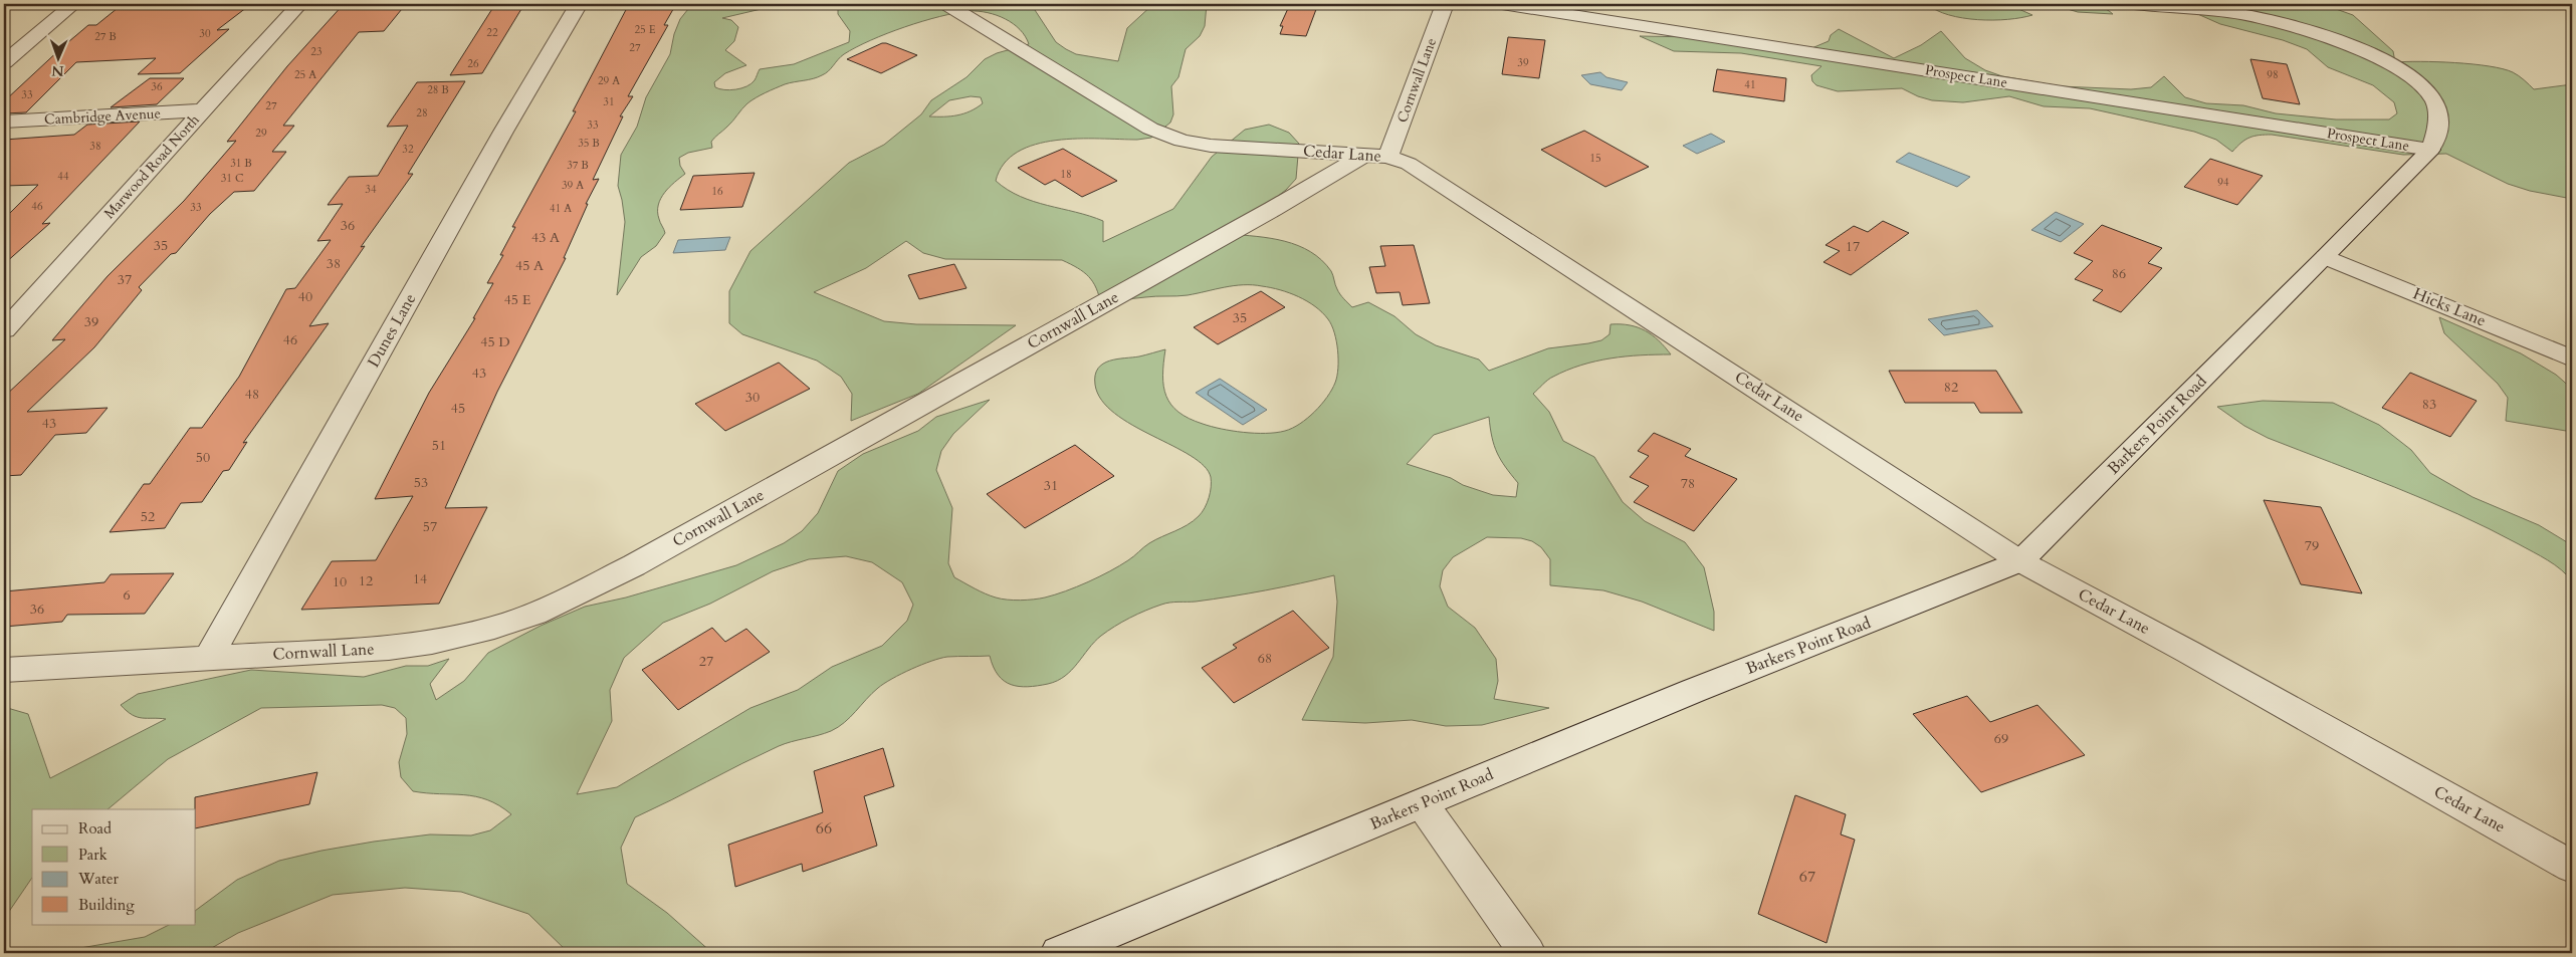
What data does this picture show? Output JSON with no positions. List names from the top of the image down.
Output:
{
  "streets": {
    "street": [
      "Prospect Lane",
      "Cornwall Lane",
      "Cambridge Avenue",
      "Cedar Lane",
      "Marwood Road North",
      "Hicks Lane",
      "Dunes Lane",
      "Barkers Point Road"
    ]
  },
  "crossings": [
    ["Prospect Lane", "Barkers Point Road"],
    ["Cornwall Lane", "Cedar Lane"],
    ["Cornwall Lane", "Dunes Lane"],
    ["Cambridge Avenue", "Marwood Road North"],
    ["Cedar Lane", "Barkers Point Road"],
    ["Hicks Lane", "Barkers Point Road"]
  ],
  "house_numbers": [
    "25 E",
    "22",
    "30",
    "27 B",
    "27",
    "23",
    "39",
    "26",
    "25 A",
    "98",
    "29 A",
    "41",
    "36",
    "28 B",
    "33",
    "31",
    "27",
    "28",
    "33",
    "29",
    "35 B",
    "38",
    "32",
    "15",
    "31 B",
    "37 B",
    "18",
    "44",
    "31 C",
    "94",
    "39 A",
    "34",
    "16",
    "46",
    "33",
    "41 A",
    "36",
    "43 A",
    "35",
    "17",
    "38",
    "45 A",
    "86",
    "37",
    "40",
    "45 E",
    "35",
    "39",
    "46",
    "45 D",
    "43",
    "82",
    "48",
    "30",
    "83",
    "45",
    "43",
    "51",
    "50",
    "53",
    "78",
    "31",
    "52",
    "57",
    "79",
    "14",
    "12",
    "10",
    "6",
    "36",
    "68",
    "27",
    "69",
    "66",
    "67"
  ],
  "legend": [
    "Road",
    "Park",
    "Water",
    "Building"
  ],
  "north": "bottom"
}
